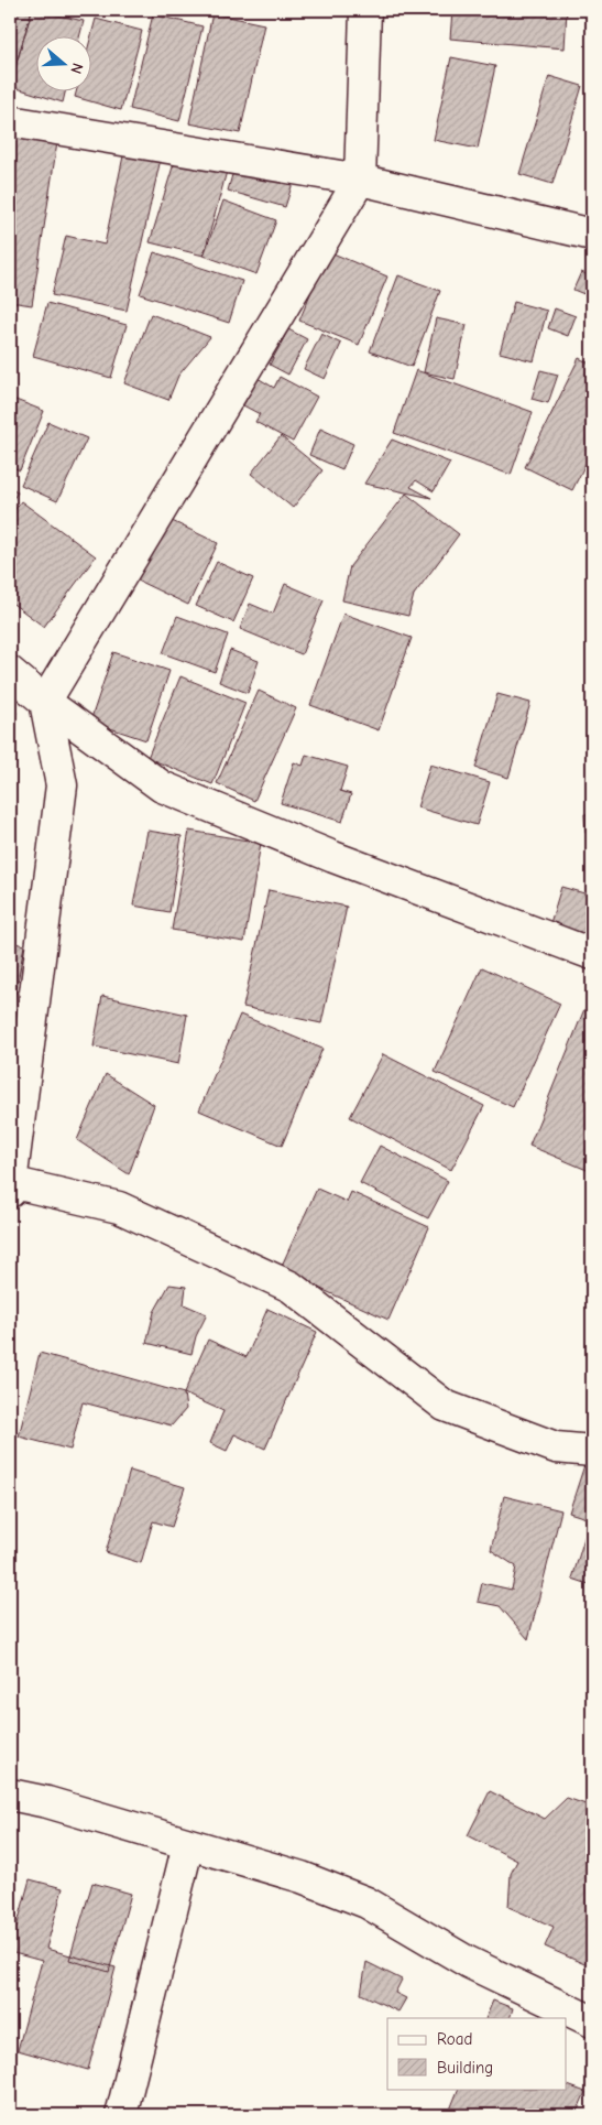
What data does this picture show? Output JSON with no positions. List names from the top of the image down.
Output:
{
  "legend": ["Road", "Building"],
  "north": "right"
}
